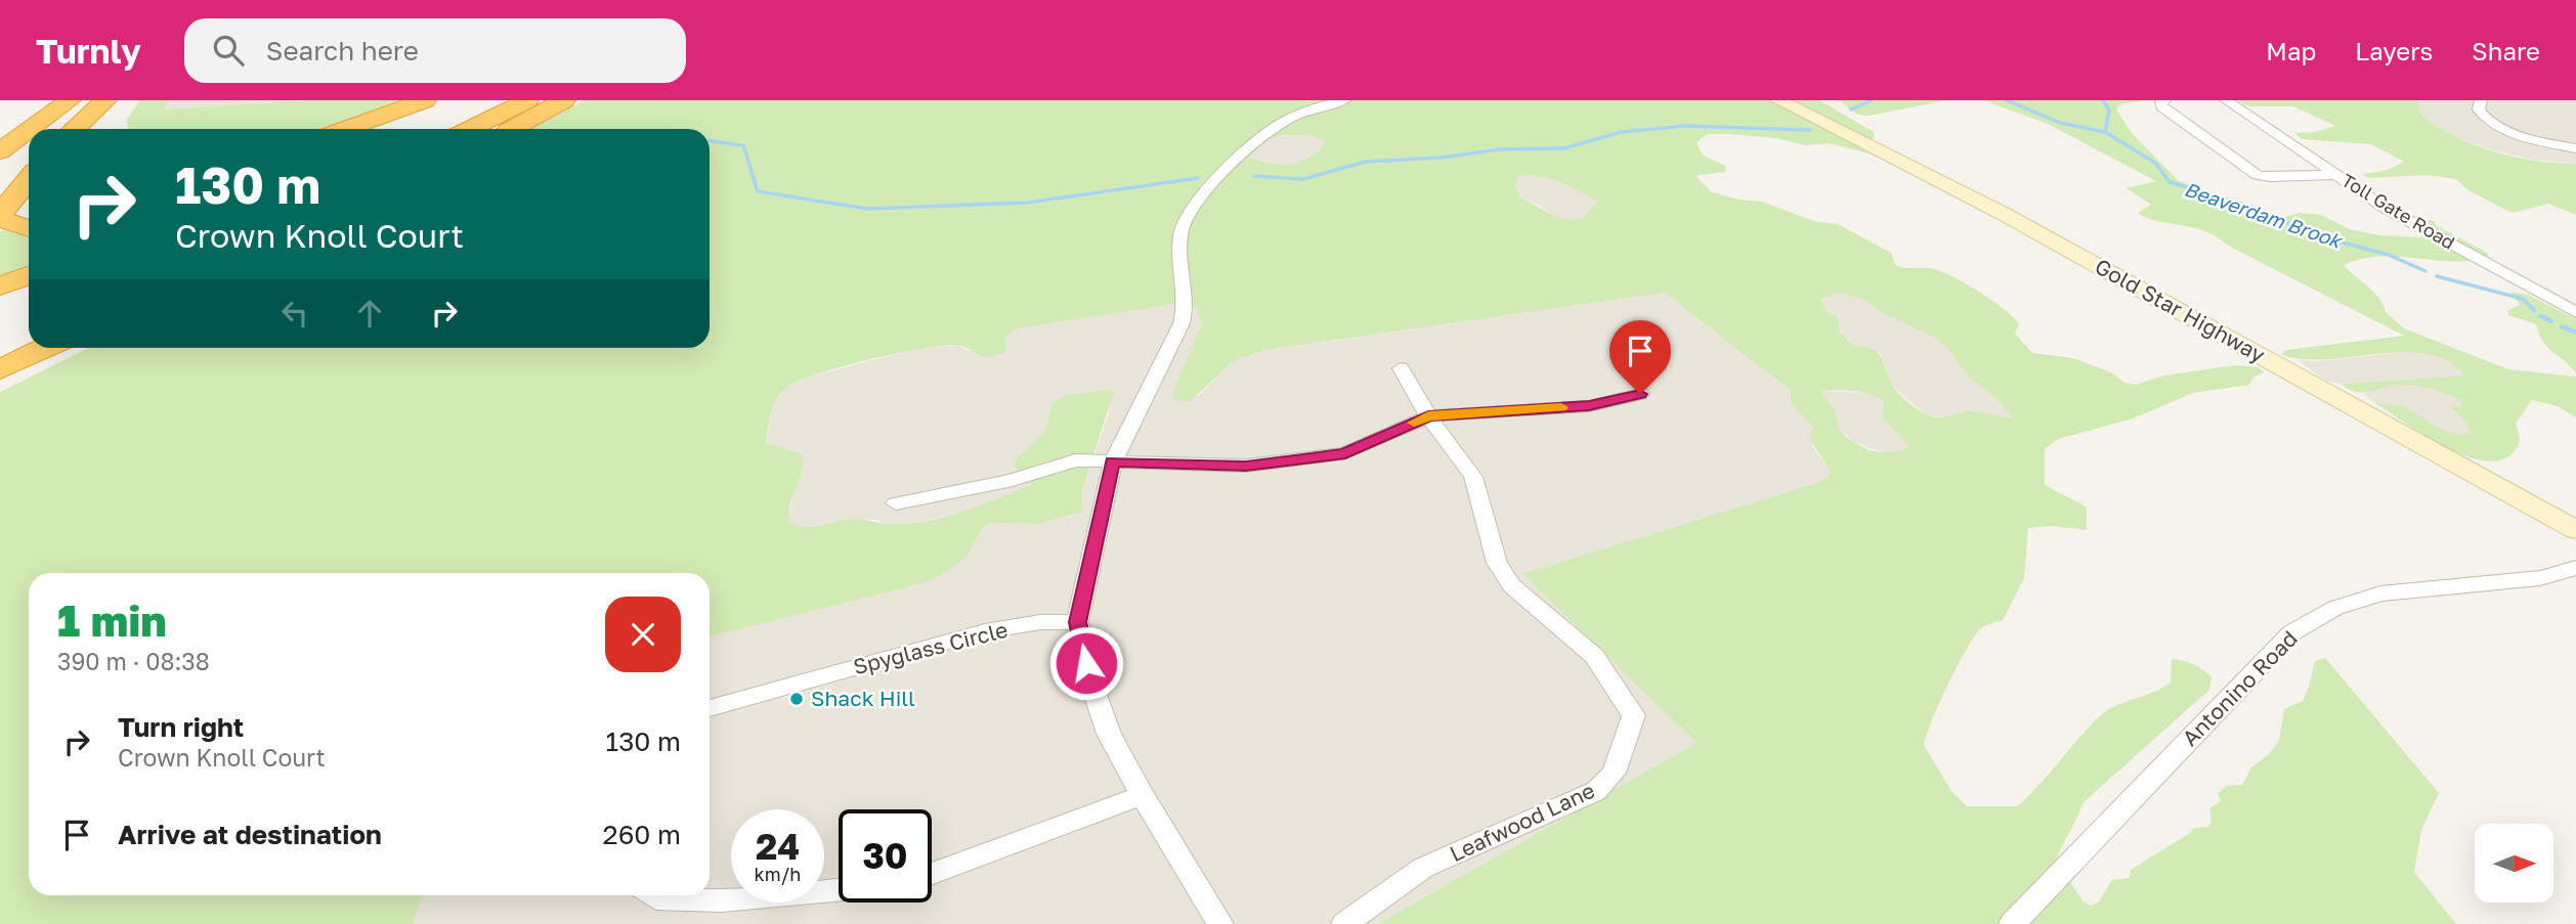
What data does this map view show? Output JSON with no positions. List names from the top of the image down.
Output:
{
  "streets": {
    "main road": ["Gold Star Highway"],
    "street": [
      "Toll Gate Road",
      "Spyglass Circle",
      "Antonino Road",
      "Leafwood Lane"
    ]
  },
  "water": ["Beaverdam Brook"],
  "places": ["Shack Hill"],
  "north": "right",
  "page": {
    "header": "Turnly",
    "search": "Search here",
    "nav": ["Map", "Layers", "Share"],
    "turn": ["130 m", "Crown Knoll Court"],
    "heading": ["1 min", "390 m · 08:38"],
    "list": [
      {
        "name": "Turn right",
        "note": "Crown Knoll Court",
        "value": "130 m"
      },
      {
        "name": "Arrive at destination",
        "value": "260 m"
      }
    ],
    "speed": "24 km/h",
    "limit": "30"
  }
}
